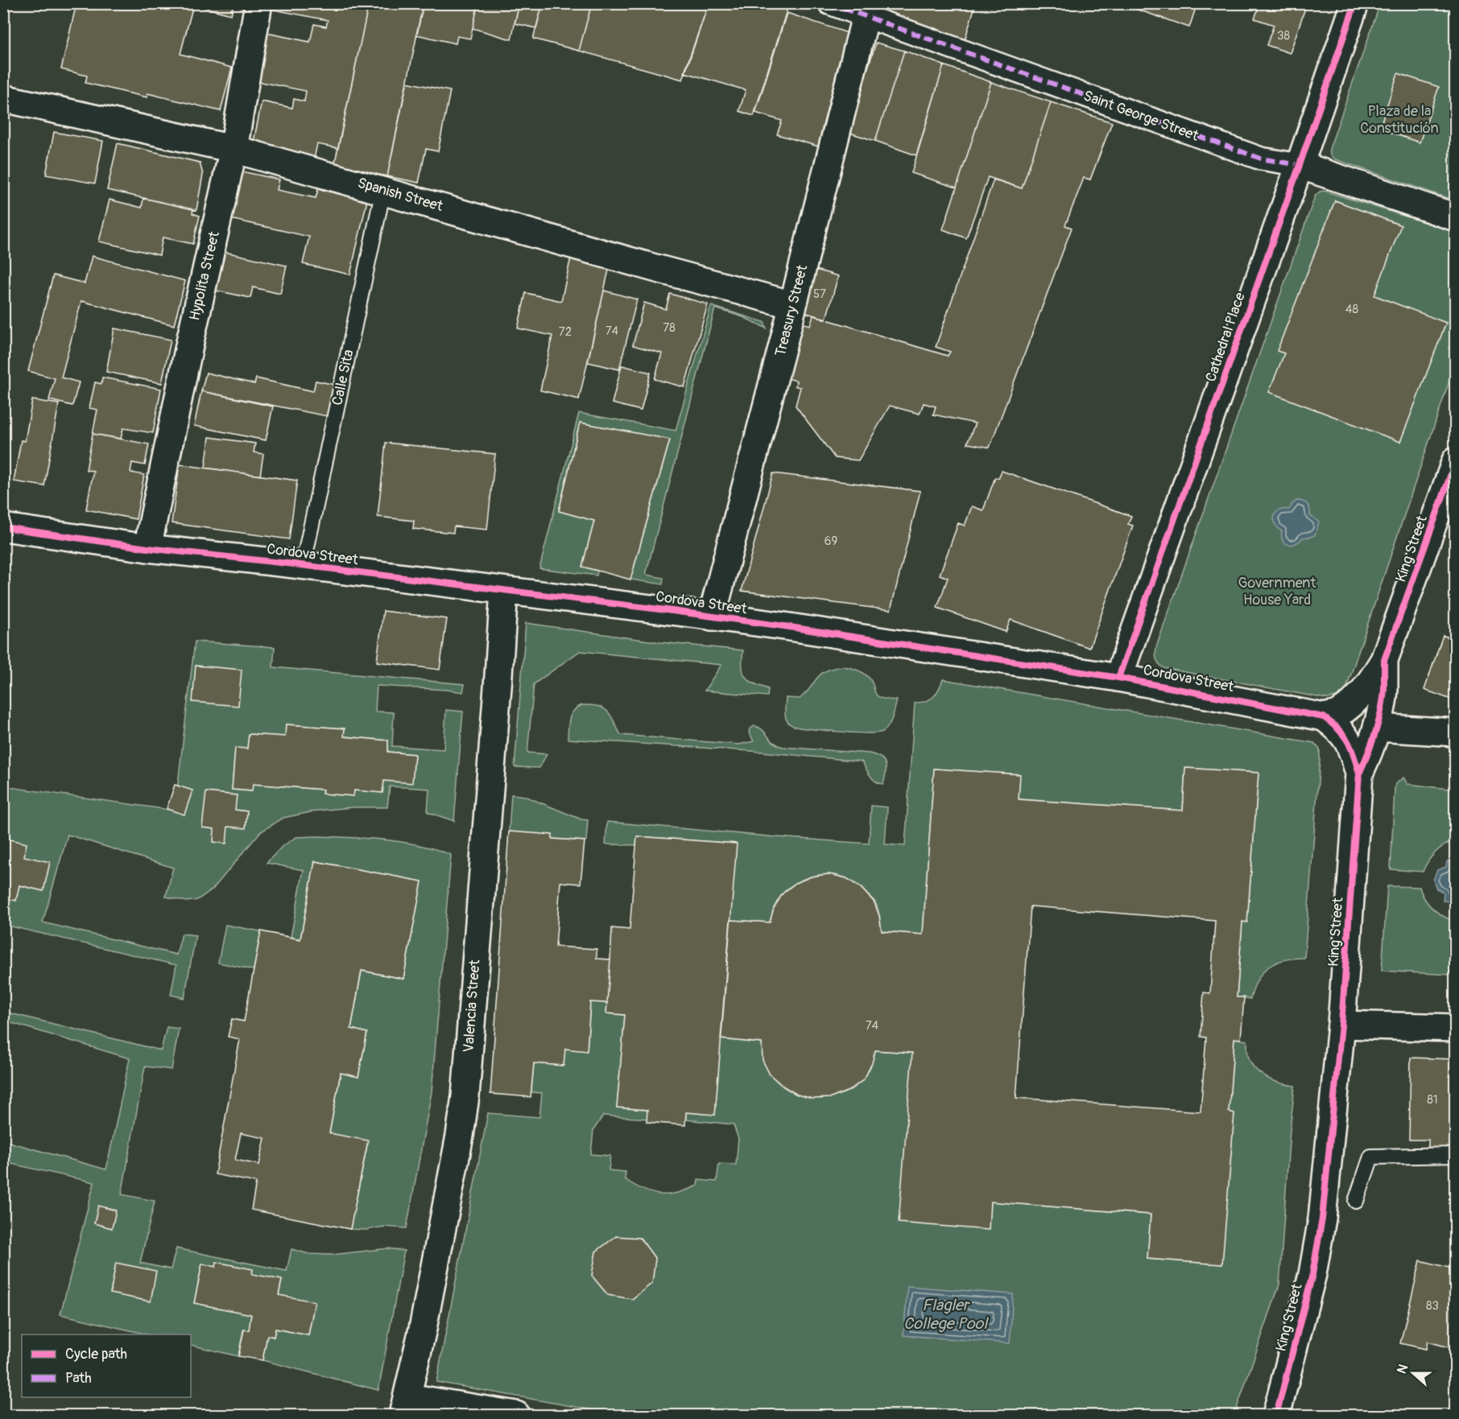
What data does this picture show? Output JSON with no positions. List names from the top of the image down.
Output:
{
  "streets": {
    "street": [
      "Saint George Street",
      "Spanish Street",
      "Hypolita Street",
      "Treasury Street",
      "Cathedral Place",
      "King Street",
      "Cordova Street",
      "Valencia Street"
    ],
    "lane": ["Calle Sita"]
  },
  "crossings": [
    ["Saint George Street", "Treasury Street"],
    ["Saint George Street", "Cathedral Place"],
    ["Spanish Street", "Hypolita Street"],
    ["Spanish Street", "Treasury Street"],
    ["Spanish Street", "Calle Sita"],
    ["Hypolita Street", "Cordova Street"],
    ["Treasury Street", "Cordova Street"],
    ["Cathedral Place", "Cordova Street"],
    ["Calle Sita", "Cordova Street"],
    ["King Street", "Cordova Street"],
    ["Cordova Street", "Valencia Street"]
  ],
  "water": ["Flagler College Pool"],
  "parks": ["Plaza de la Constitución", "Government House Yard"],
  "house_numbers": [
    "38",
    "57",
    "48",
    "78",
    "74",
    "72",
    "69",
    "74",
    "81",
    "83"
  ],
  "legend": ["Cycle path", "Path"],
  "north": "left"
}
